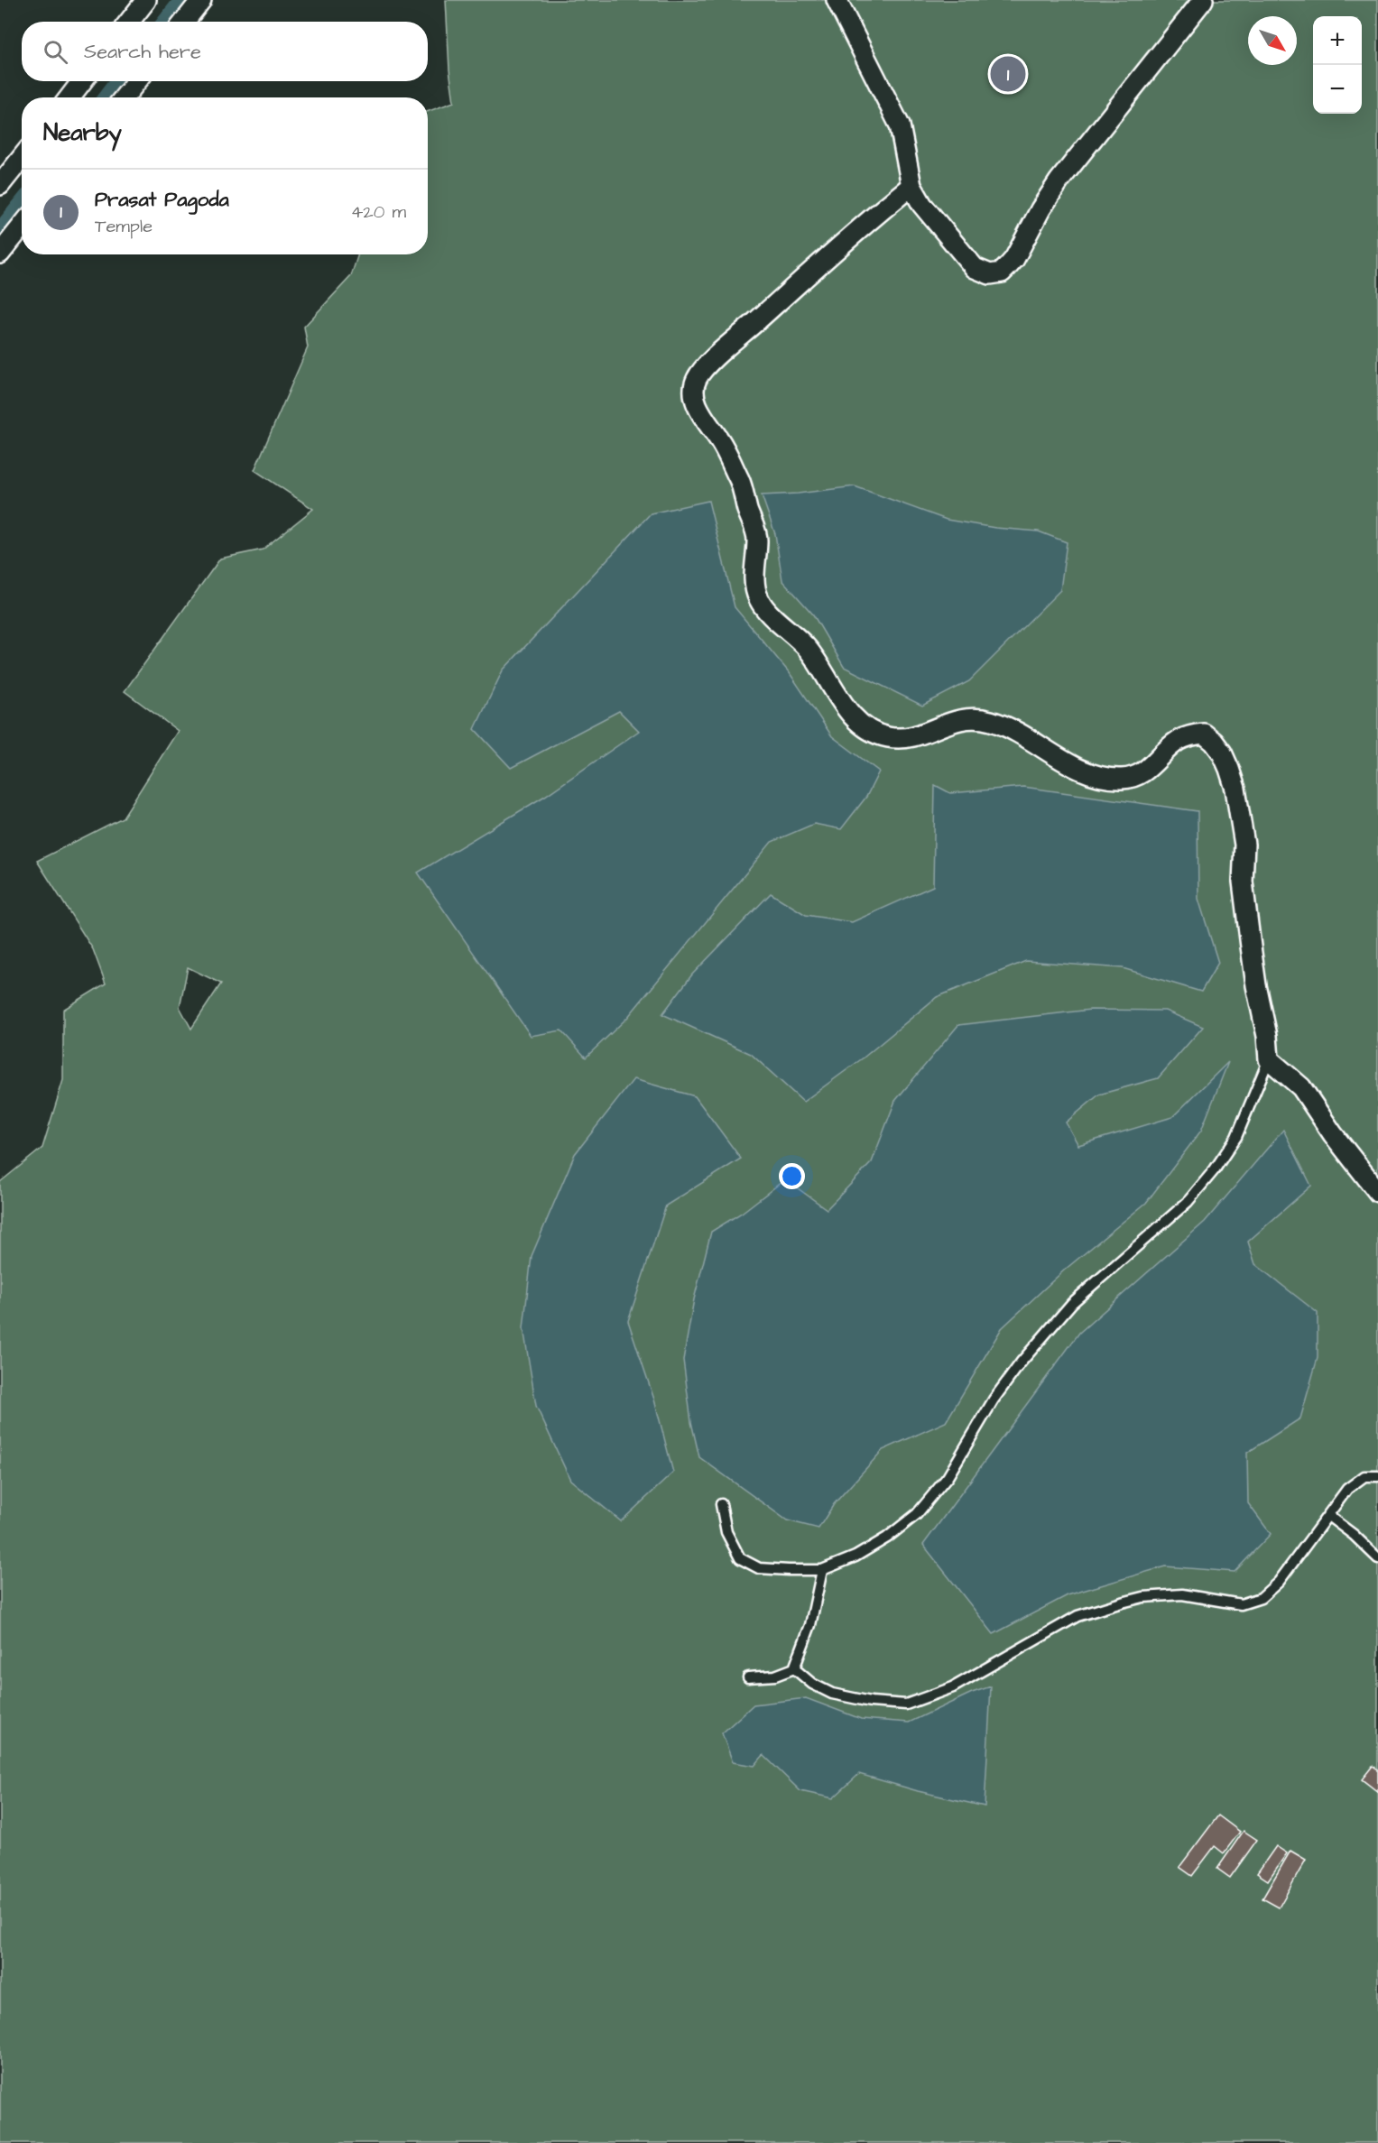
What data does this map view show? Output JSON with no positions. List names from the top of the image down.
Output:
{
  "north": "bottom right",
  "page": {
    "map_buttons": ["+", "−"],
    "search": "Search here",
    "pins": "1",
    "heading": "Nearby",
    "list": [
      {
        "mark": "1",
        "name": "Prasat Pagoda",
        "note": "Temple",
        "value": "420 m"
      }
    ]
  }
}
